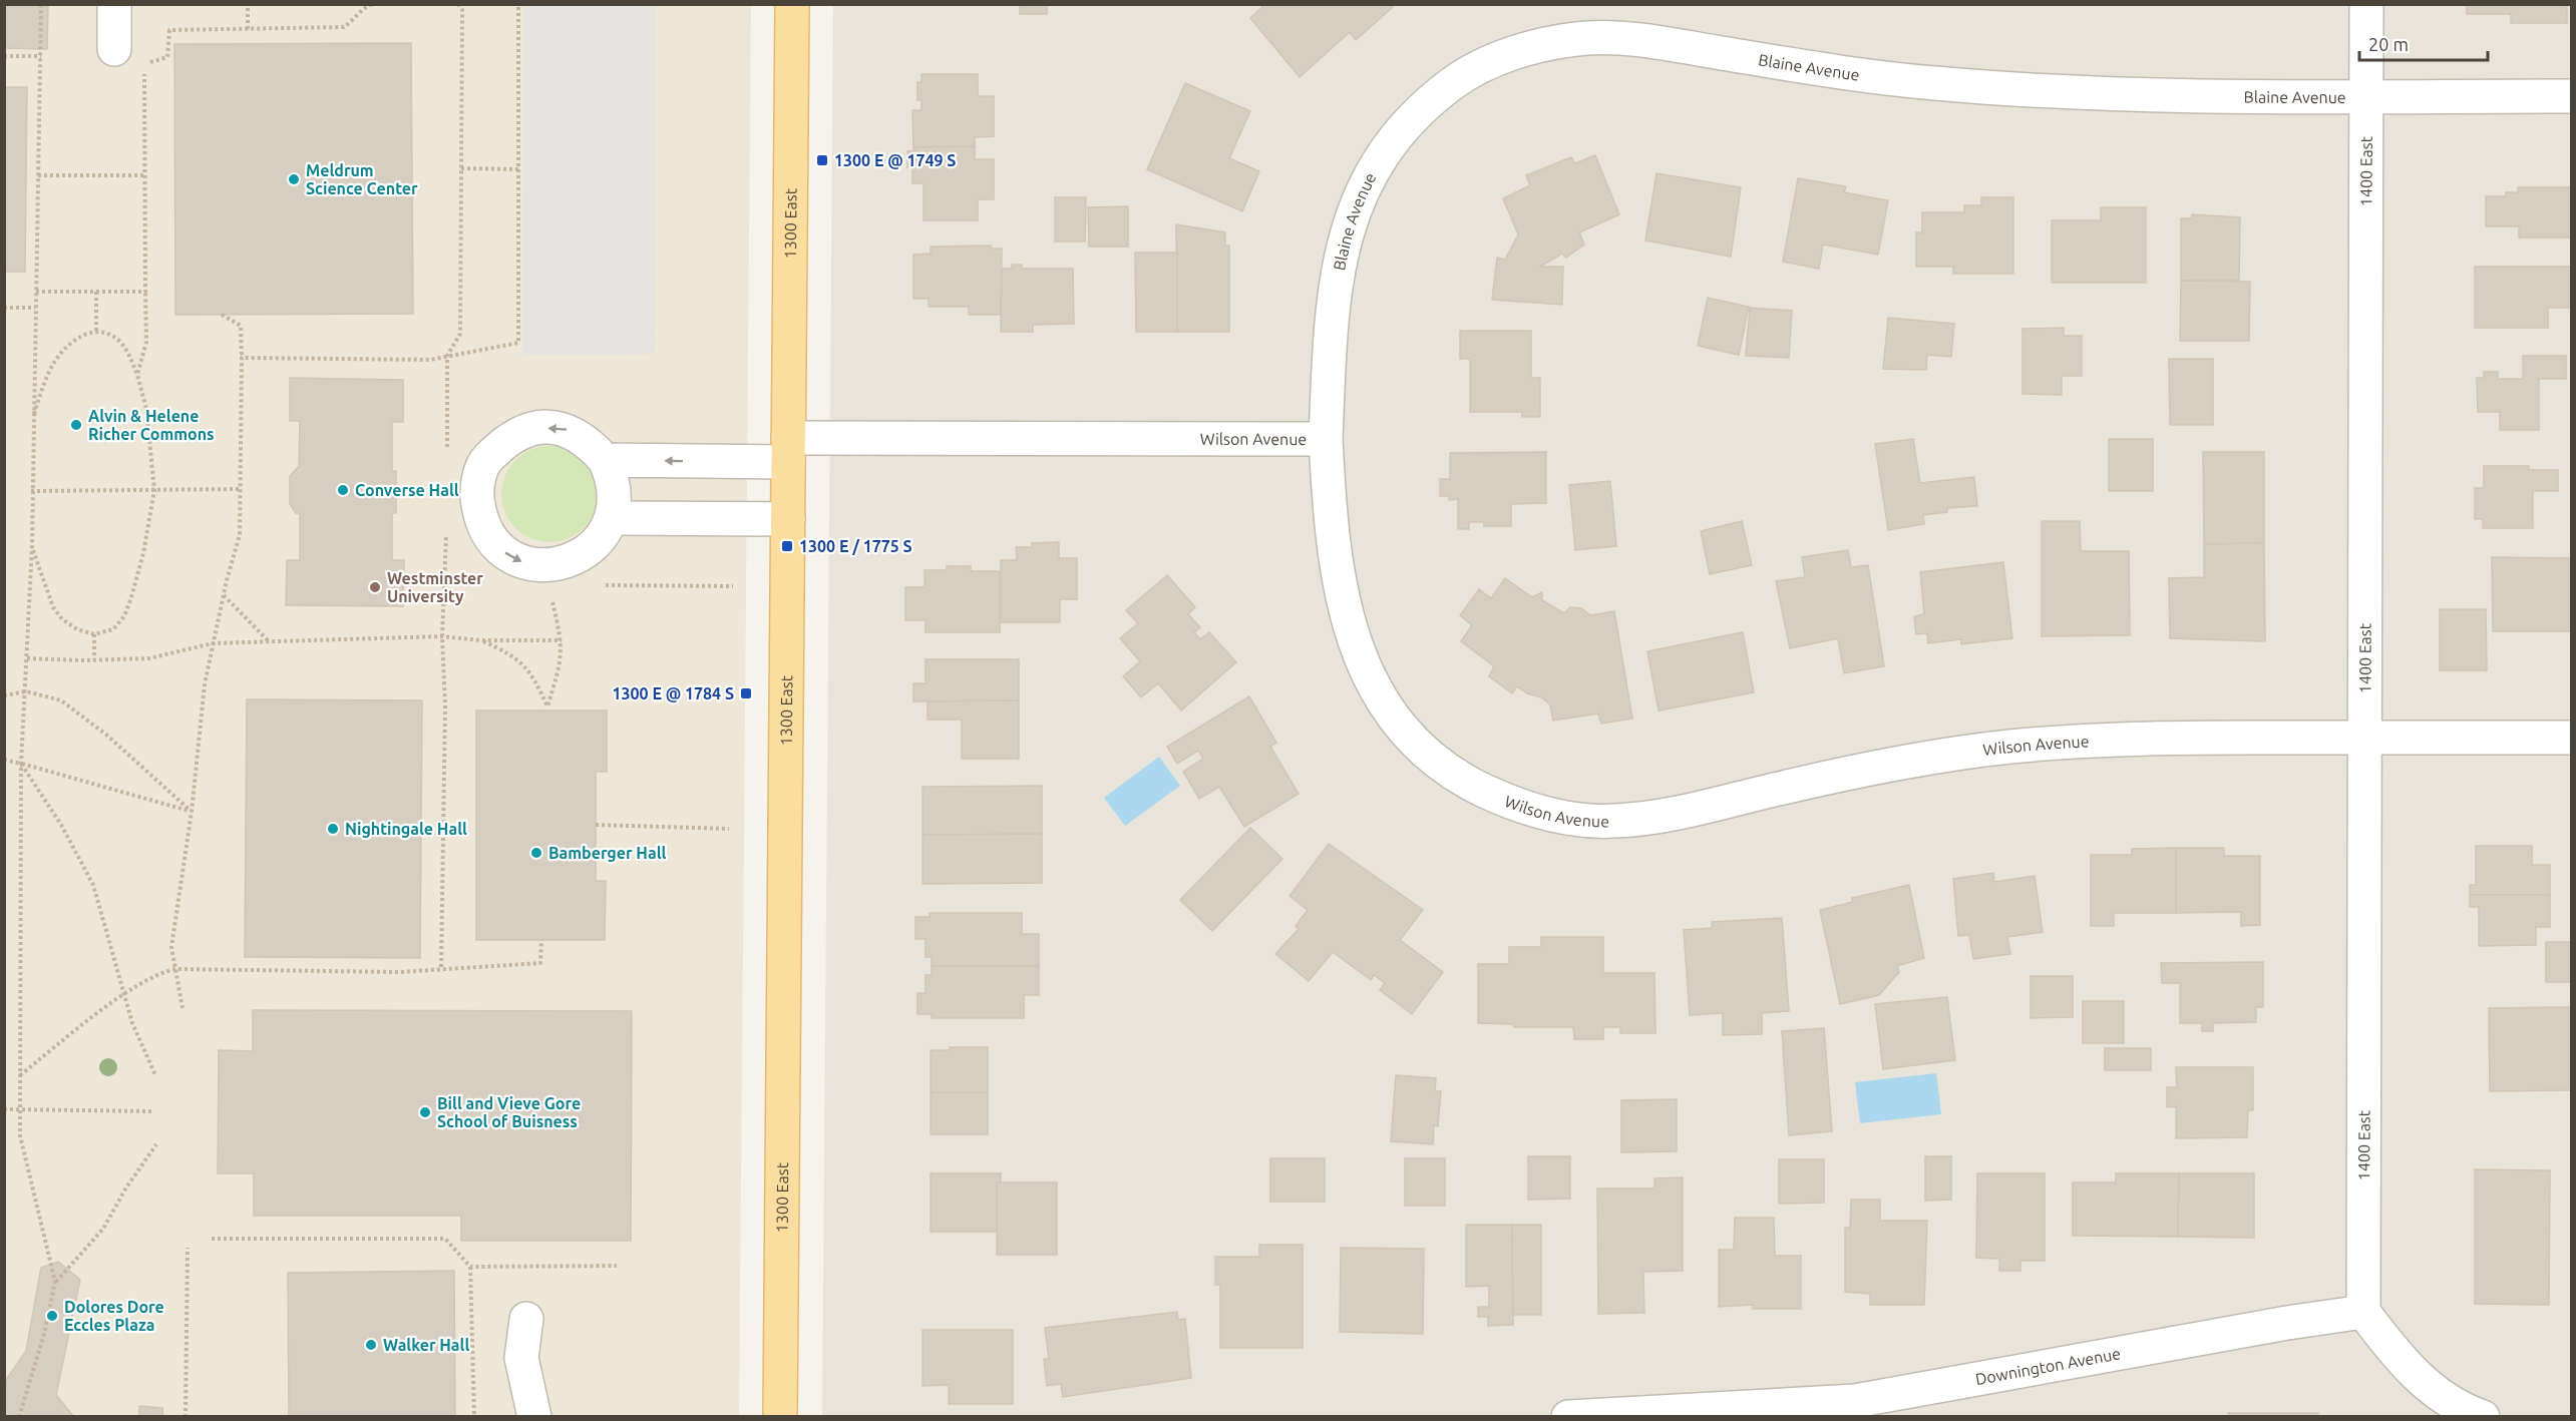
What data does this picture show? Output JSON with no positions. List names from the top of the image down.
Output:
{
  "streets": {
    "main road": ["1300 East"],
    "street": [
      "Blaine Avenue",
      "1400 East",
      "Wilson Avenue",
      "Downington Avenue"
    ]
  },
  "crossings": [
    ["Blaine Avenue", "1400 East"],
    ["Blaine Avenue", "Wilson Avenue"],
    ["1400 East", "Wilson Avenue"],
    ["1400 East", "Downington Avenue"],
    ["1300 East", "Wilson Avenue"]
  ],
  "places": {
    "transit": ["1300 E @ 1749 S", "1300 E / 1775 S", "1300 E @ 1784 S"],
    "other": [
      "Meldrum Science Center",
      "Alvin & Helene Richer Commons",
      "Converse Hall",
      "Westminster University",
      "Nightingale Hall",
      "Bamberger Hall",
      "Bill and Vieve Gore School of Buisness",
      "Dolores Dore Eccles Plaza",
      "Walker Hall"
    ]
  },
  "scale_bar": "20 m"
}
